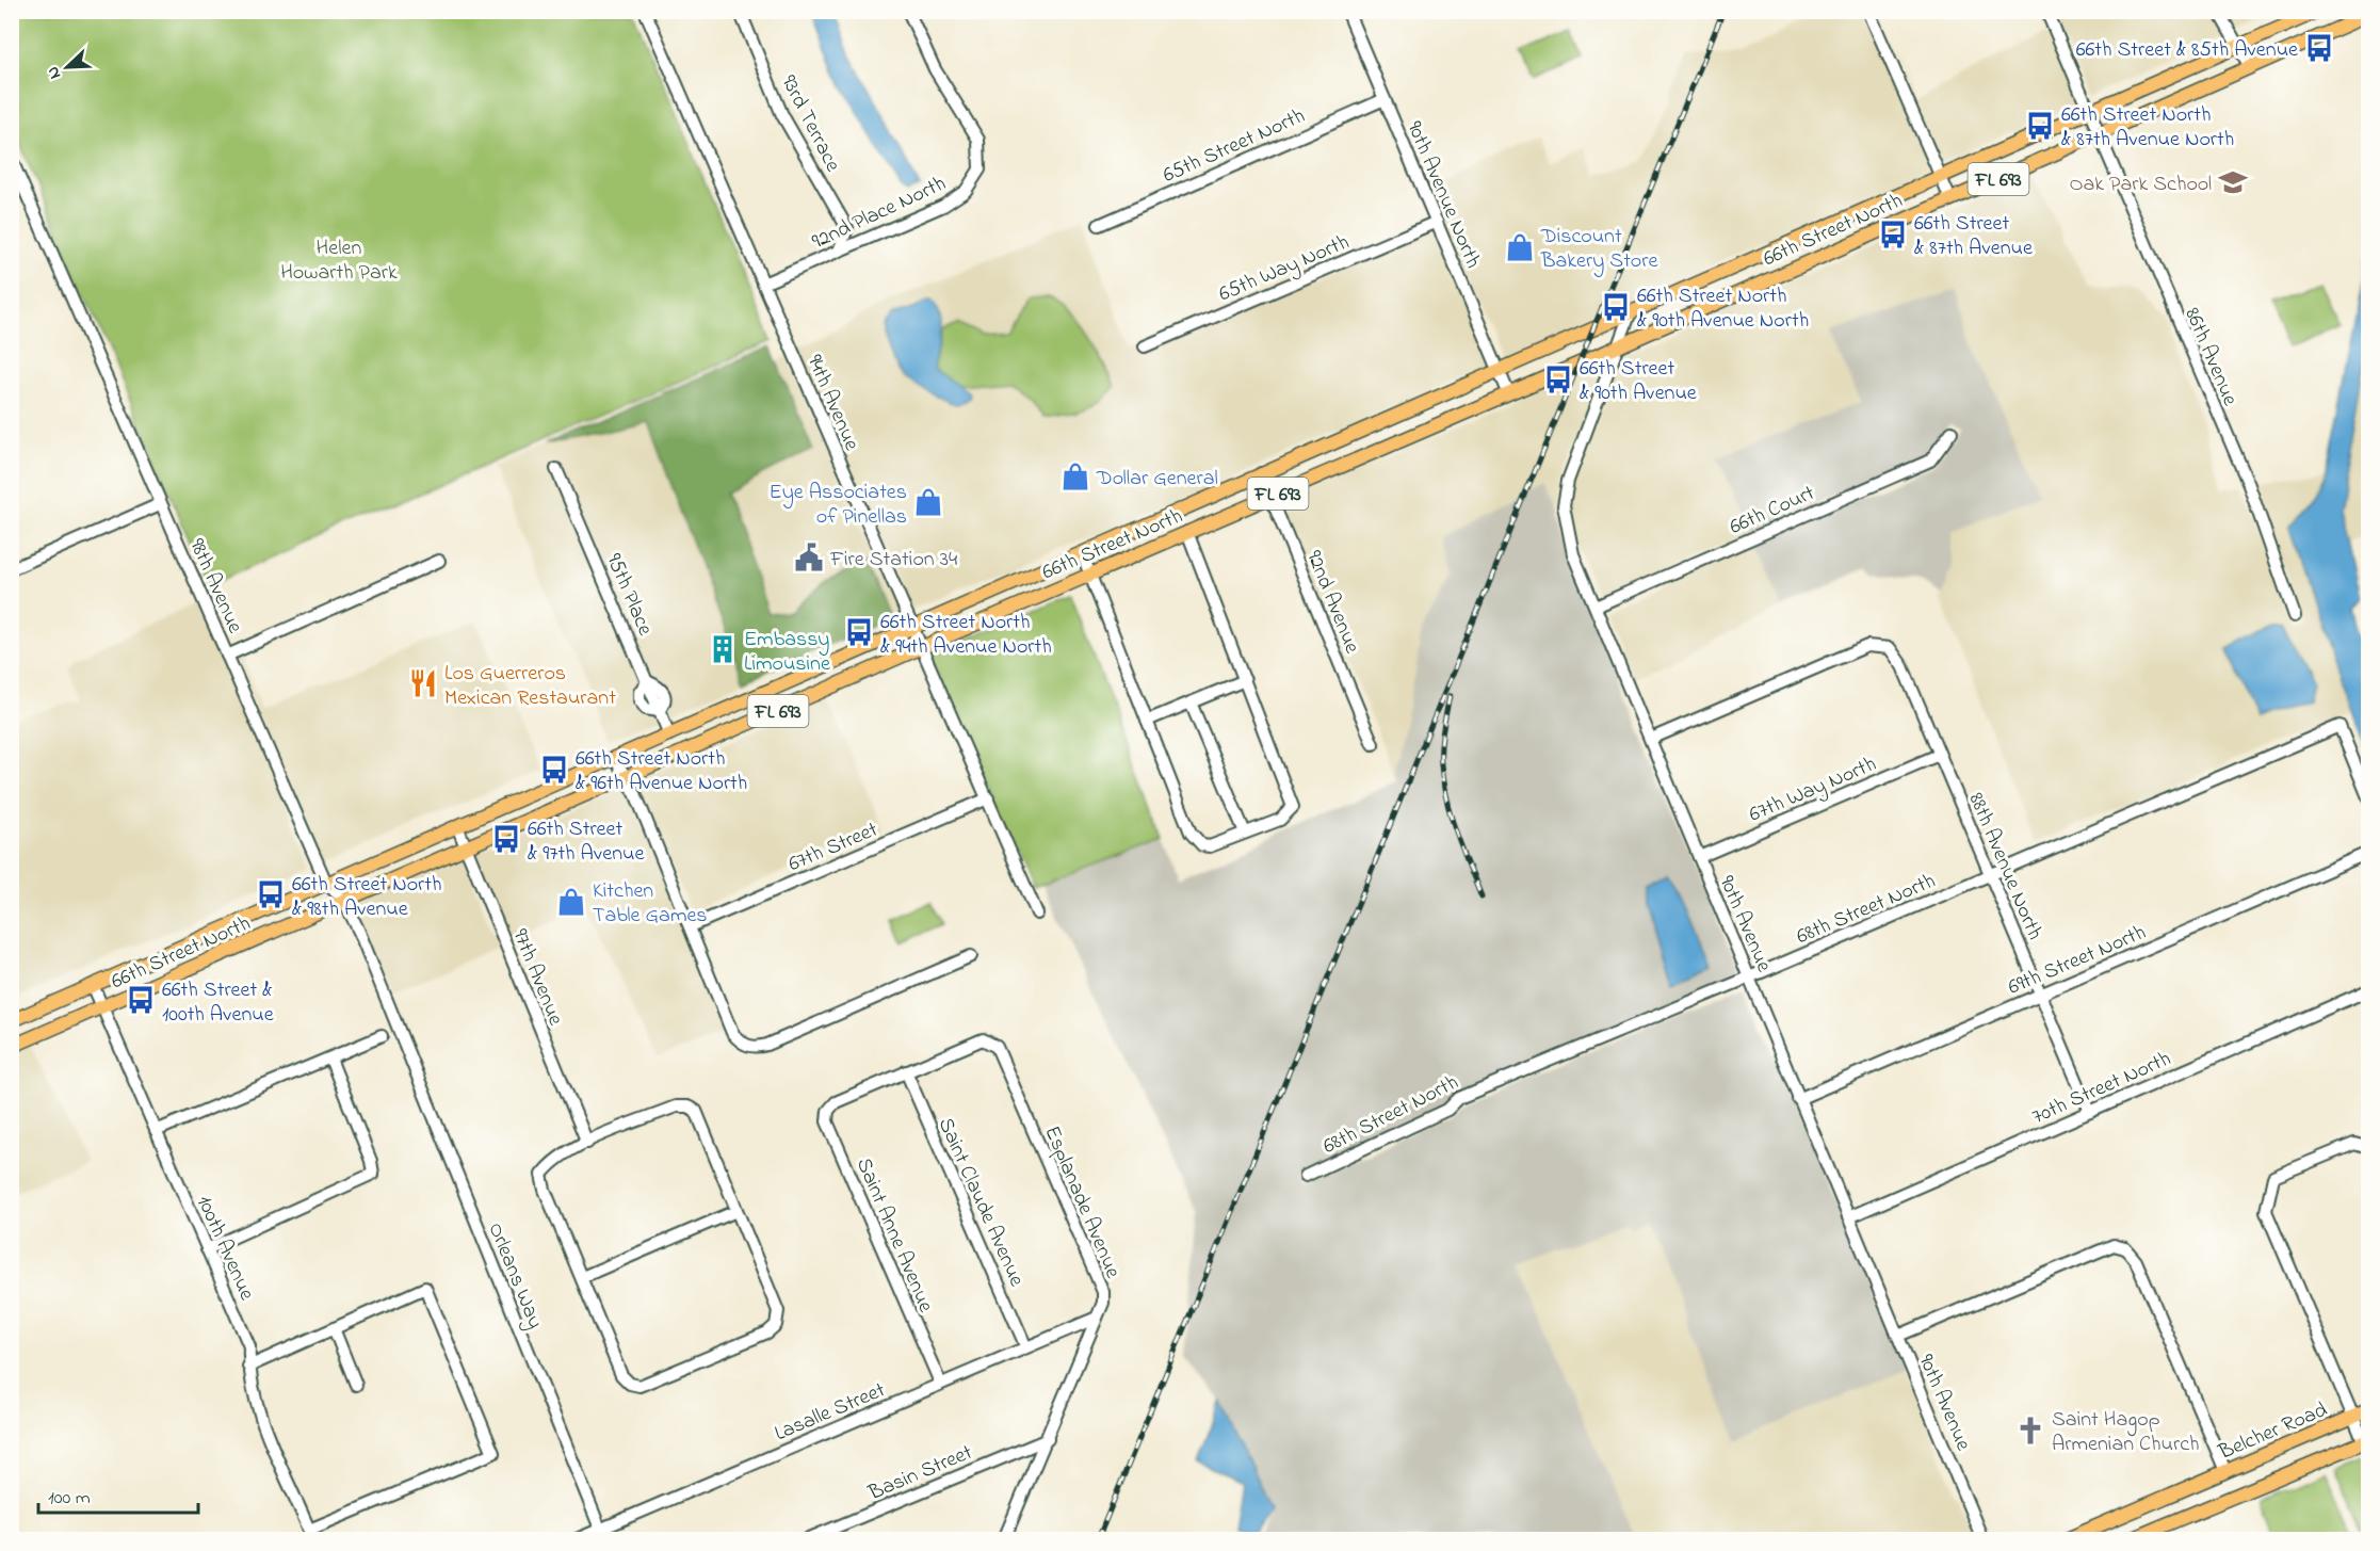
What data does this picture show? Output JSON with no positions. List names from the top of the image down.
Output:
{
  "streets": {
    "main road": ["FL 693", "66th Street North", "Belcher Road"],
    "street": [
      "93rd Terrace",
      "65th Street North",
      "90th Avenue North",
      "92nd Place North",
      "65th Way North",
      "86th Avenue",
      "94th Avenue",
      "66th Court",
      "98th Avenue",
      "95th Place",
      "92nd Avenue",
      "67th Way North",
      "67th Street",
      "88th Avenue North",
      "68th Street North",
      "90th Avenue",
      "69th Street North",
      "97th Avenue",
      "70th Street North",
      "Saint Claude Avenue",
      "Esplanade Avenue",
      "Saint Anne Avenue",
      "100th Avenue",
      "Orleans Way",
      "Lasalle Street",
      "Basin Street"
    ]
  },
  "crossings": [
    ["93rd Terrace", "92nd Place North"],
    ["65th Street North", "90th Avenue North"],
    ["90th Avenue North", "66th Street North"],
    ["90th Avenue North", "65th Way North"],
    ["92nd Place North", "94th Avenue"],
    ["66th Street North", "86th Avenue"],
    ["66th Street North", "94th Avenue"],
    ["66th Street North", "98th Avenue"],
    ["66th Street North", "95th Place"],
    ["66th Street North", "92nd Avenue"],
    ["66th Street North", "90th Avenue"],
    ["66th Street North", "97th Avenue"],
    ["66th Street North", "100th Avenue"],
    ["94th Avenue", "67th Street"],
    ["66th Court", "90th Avenue"],
    ["98th Avenue", "Orleans Way"],
    ["67th Way North", "88th Avenue North"],
    ["67th Way North", "90th Avenue"],
    ["88th Avenue North", "68th Street North"],
    ["88th Avenue North", "90th Avenue"],
    ["88th Avenue North", "69th Street North"],
    ["88th Avenue North", "70th Street North"],
    ["68th Street North", "90th Avenue"],
    ["90th Avenue", "69th Street North"],
    ["90th Avenue", "70th Street North"],
    ["Saint Claude Avenue", "Esplanade Avenue"],
    ["Saint Claude Avenue", "Saint Anne Avenue"],
    ["Saint Claude Avenue", "Lasalle Street"],
    ["Esplanade Avenue", "Saint Anne Avenue"],
    ["Esplanade Avenue", "Lasalle Street"],
    ["Esplanade Avenue", "Basin Street"],
    ["Saint Anne Avenue", "Lasalle Street"],
    ["Orleans Way", "Lasalle Street"]
  ],
  "parks": ["Helen Howarth Park"],
  "places": {
    "bus stop": [
      "66th Street & 85th Avenue",
      "66th Street North & 87th Avenue North",
      "66th Street & 87th Avenue",
      "66th Street North & 90th Avenue North",
      "66th Street & 90th Avenue",
      "66th Street North & 94th Avenue North",
      "66th Street North & 96th Avenue North",
      "66th Street & 97th Avenue",
      "66th Street North & 98th Avenue",
      "66th Street & 100th Avenue"
    ],
    "school or university": ["Oak Park School"],
    "shop": [
      "Discount Bakery Store",
      "Dollar General",
      "Eye Associates of Pinellas",
      "Kitchen Table Games"
    ],
    "public building": ["Fire Station 34"],
    "building": ["Embassy Limousine"],
    "restaurant": ["Los Guerreros Mexican Restaurant"],
    "church": ["Saint Hagop Armenian Church"]
  },
  "scale_bar": "100 m",
  "north": "bottom left"
}
